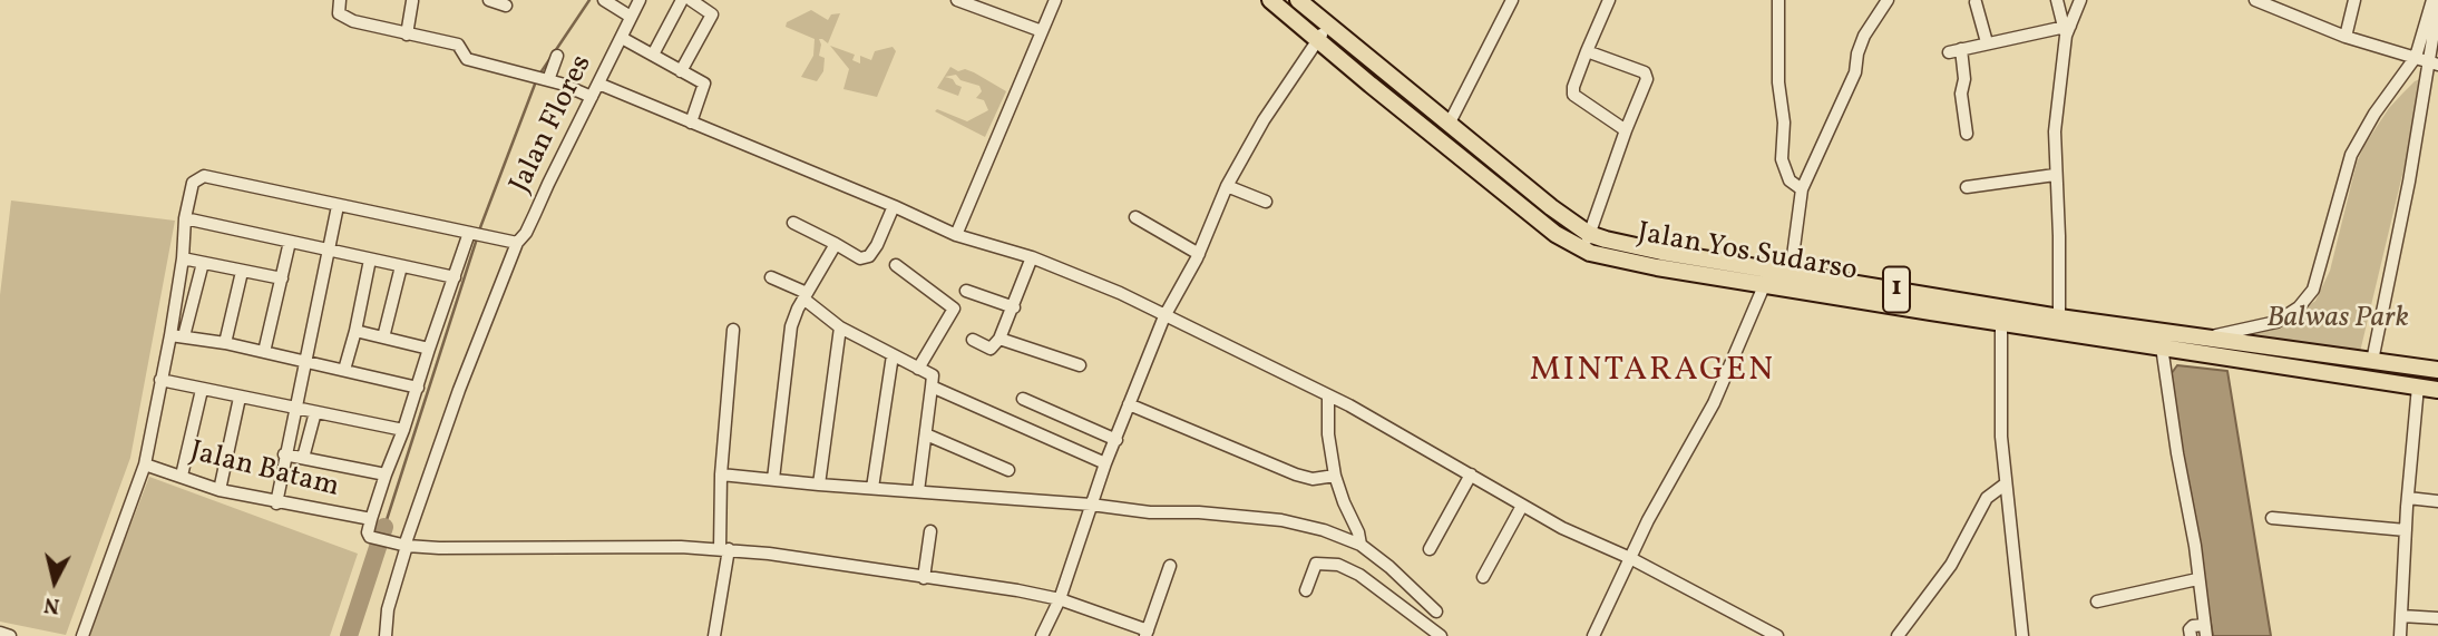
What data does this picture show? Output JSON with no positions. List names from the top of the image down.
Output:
{
  "streets": {
    "highway": ["Jalan Yos Sudarso", "1"],
    "street": ["Jalan Flores", "Jalan Batam"]
  },
  "districts": ["MINTARAGEN"],
  "parks": ["Balwas Park"],
  "north": "bottom"
}
